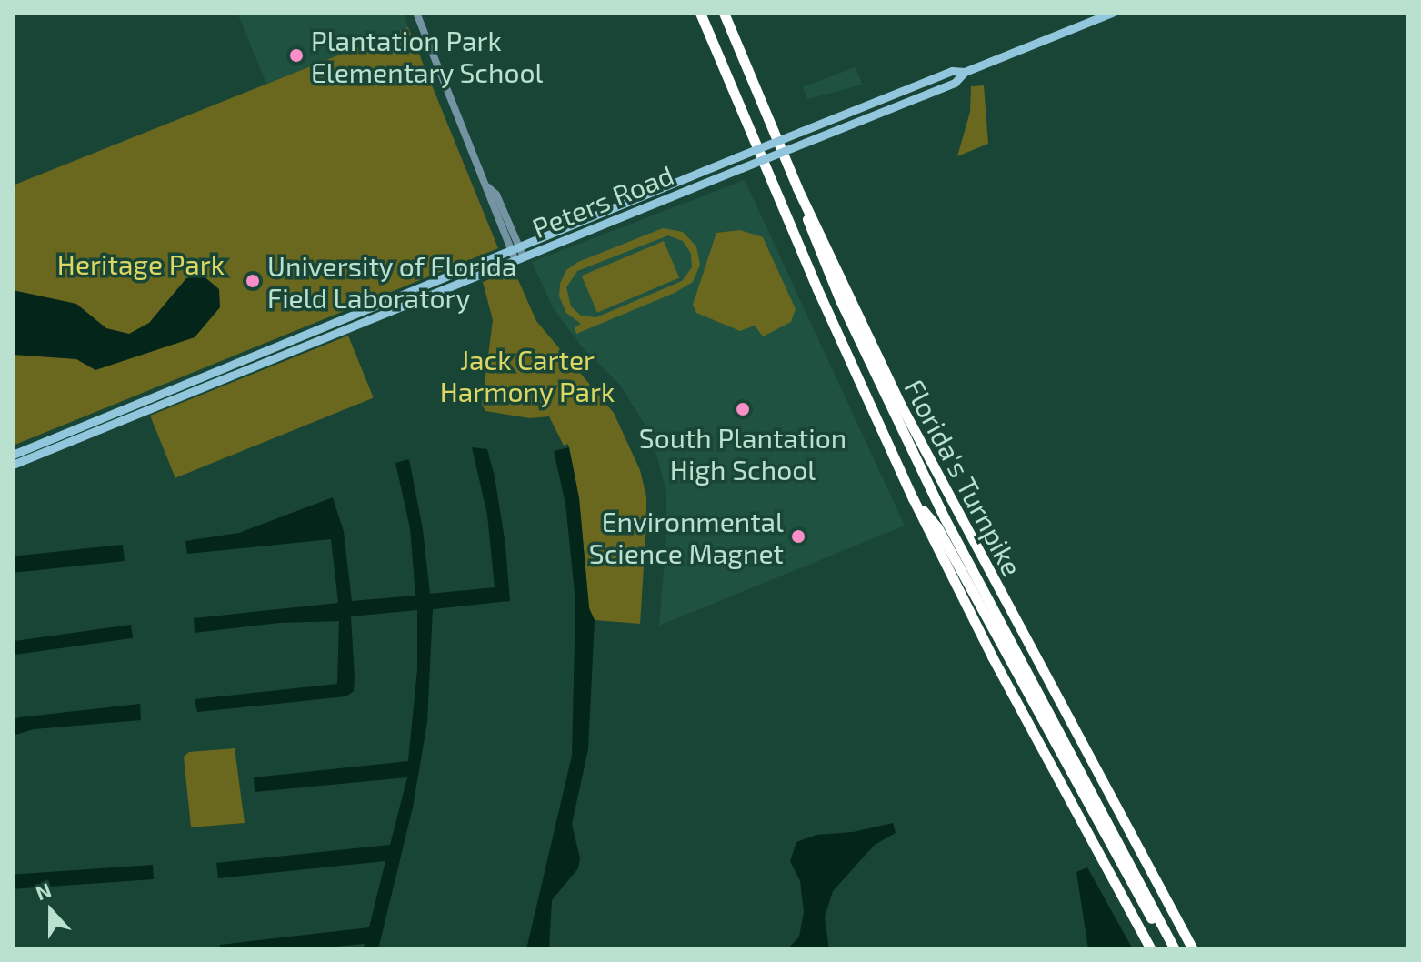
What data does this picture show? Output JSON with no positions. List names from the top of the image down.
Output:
{
  "streets": {
    "highway": ["Florida's Turnpike"],
    "main road": ["Peters Road"]
  },
  "parks": ["Heritage Park", "Jack Carter Harmony Park"],
  "places": [
    "Plantation Park Elementary School",
    "University of Florida Field Laboratory",
    "South Plantation High School",
    "Environmental Science Magnet"
  ],
  "north": "top"
}
